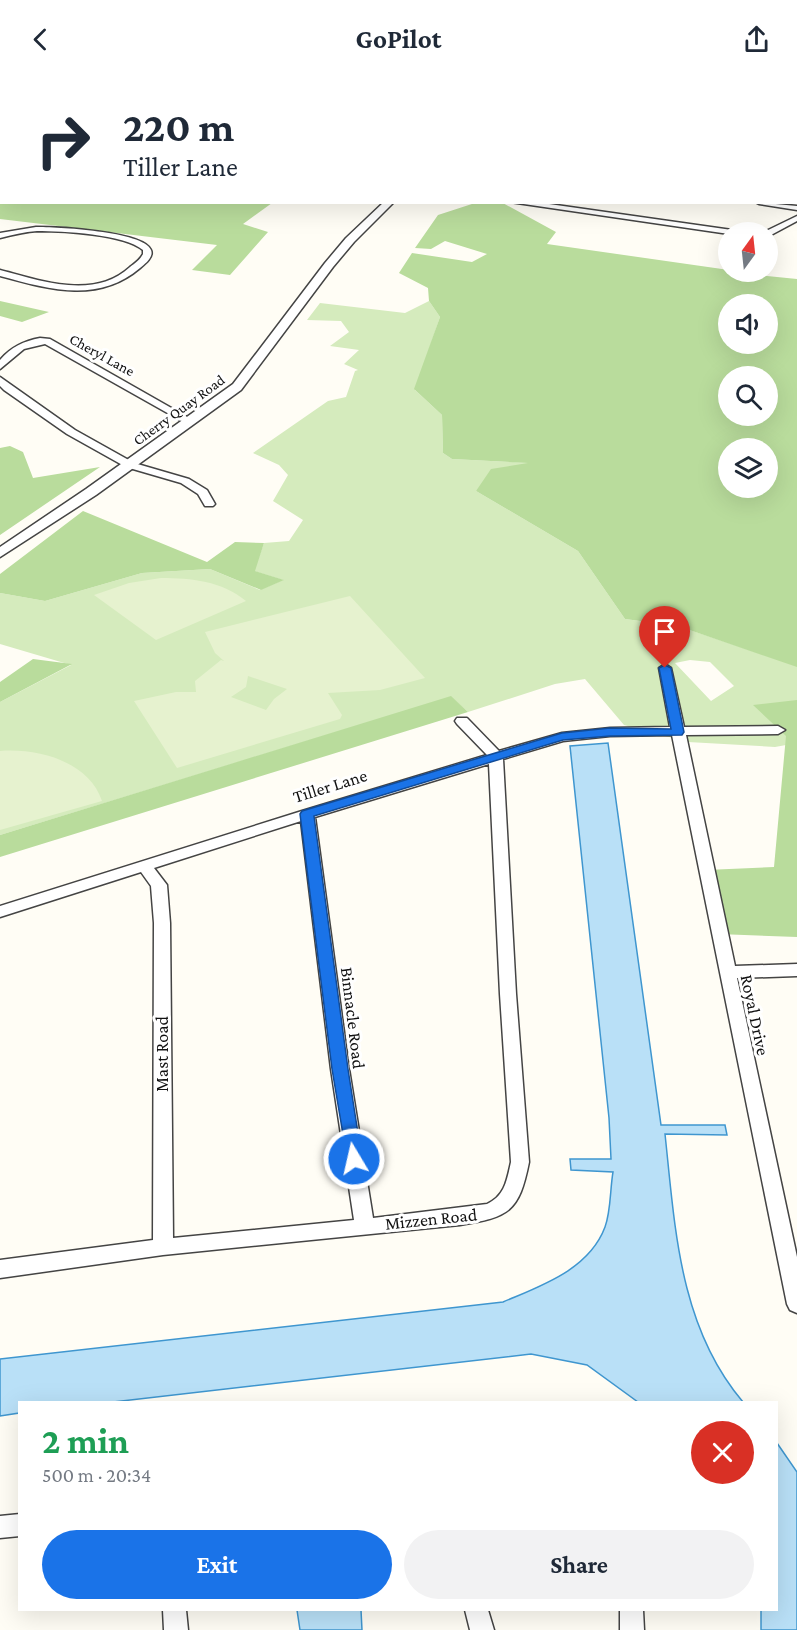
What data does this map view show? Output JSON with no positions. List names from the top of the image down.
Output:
{
  "streets": {
    "street": [
      "Cheryl Lane",
      "Cherry Quay Road",
      "Tiller Lane",
      "Royal Drive",
      "Binnacle Road",
      "Mast Road",
      "Mizzen Road"
    ]
  },
  "crossings": [
    ["Cheryl Lane", "Cherry Quay Road"],
    ["Tiller Lane", "Royal Drive"],
    ["Tiller Lane", "Binnacle Road"],
    ["Tiller Lane", "Mast Road"],
    ["Tiller Lane", "Mizzen Road"],
    ["Binnacle Road", "Mizzen Road"],
    ["Mast Road", "Mizzen Road"]
  ],
  "north": "top",
  "page": {
    "header": "GoPilot",
    "turn": ["220 m", "Tiller Lane"],
    "heading": ["2 min", "500 m · 20:34"],
    "buttons": ["Exit", "Share"]
  }
}
